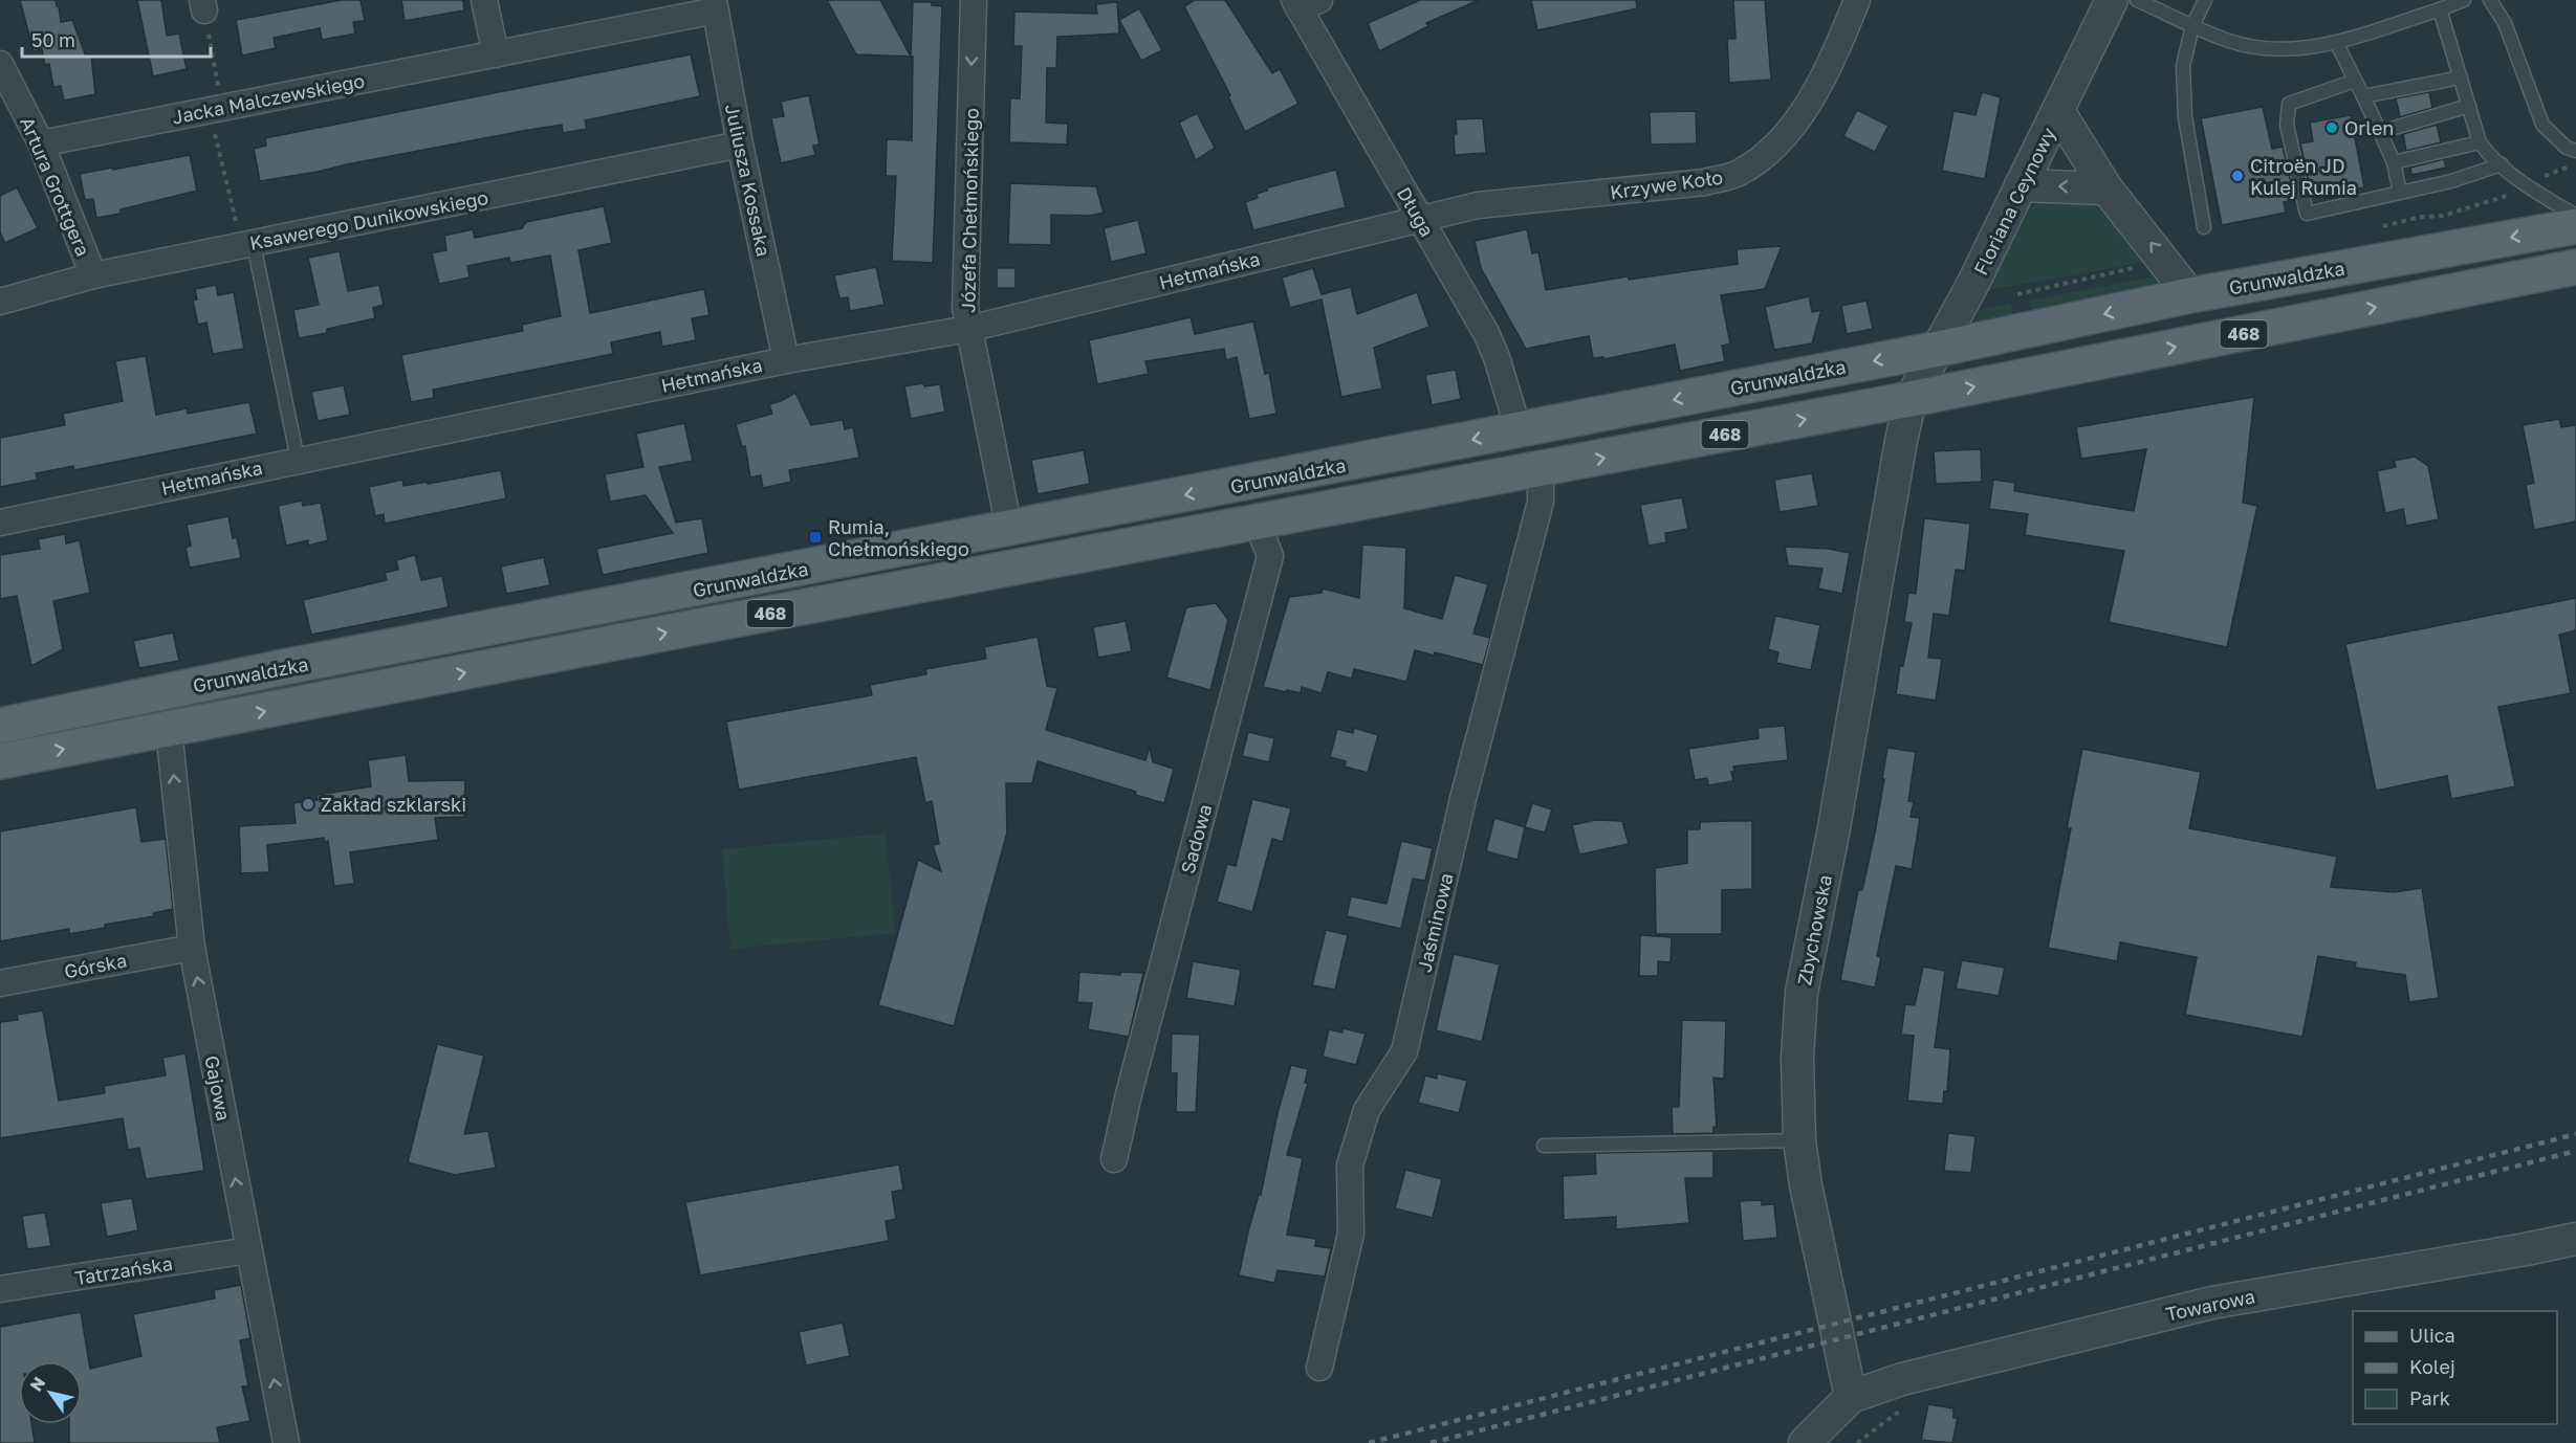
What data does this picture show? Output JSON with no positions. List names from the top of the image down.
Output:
{
  "streets": {
    "main road": ["Grunwaldzka", "468"],
    "street": [
      "Jacka Malczewskiego",
      "Juliusza Kossaka",
      "Krzywe Koło",
      "Artura Grottgera",
      "Floriana Ceynowy",
      "Józefa Chełmońskiego",
      "Długa",
      "Ksawerego Dunikowskiego",
      "Hetmańska",
      "Sadowa",
      "Jaśminowa",
      "Zbychowska",
      "Górska",
      "Gajowa",
      "Tatrzańska",
      "Towarowa"
    ]
  },
  "crossings": [
    ["Jacka Malczewskiego", "Juliusza Kossaka"],
    ["Jacka Malczewskiego", "Artura Grottgera"],
    ["Juliusza Kossaka", "Ksawerego Dunikowskiego"],
    ["Juliusza Kossaka", "Hetmańska"],
    ["Krzywe Koło", "Długa"],
    ["Krzywe Koło", "Hetmańska"],
    ["Artura Grottgera", "Ksawerego Dunikowskiego"],
    ["Floriana Ceynowy", "Grunwaldzka"],
    ["Floriana Ceynowy", "Zbychowska"],
    ["Józefa Chełmońskiego", "Hetmańska"],
    ["Józefa Chełmońskiego", "Grunwaldzka"],
    ["Długa", "Hetmańska"],
    ["Długa", "Grunwaldzka"],
    ["Grunwaldzka", "Sadowa"],
    ["Grunwaldzka", "Jaśminowa"],
    ["Grunwaldzka", "Zbychowska"],
    ["Grunwaldzka", "Gajowa"],
    ["Zbychowska", "Towarowa"],
    ["Górska", "Gajowa"],
    ["Gajowa", "Tatrzańska"]
  ],
  "one_way": ["Józefa Chełmońskiego", "Gajowa"],
  "places": {
    "other": ["Orlen", "Citroën JD Kulej Rumia", "Zakład szklarski"],
    "transit": ["Rumia, Chełmońskiego"]
  },
  "legend": ["Ulica", "Kolej", "Park"],
  "scale_bar": "50 m",
  "north": "top left"
}
